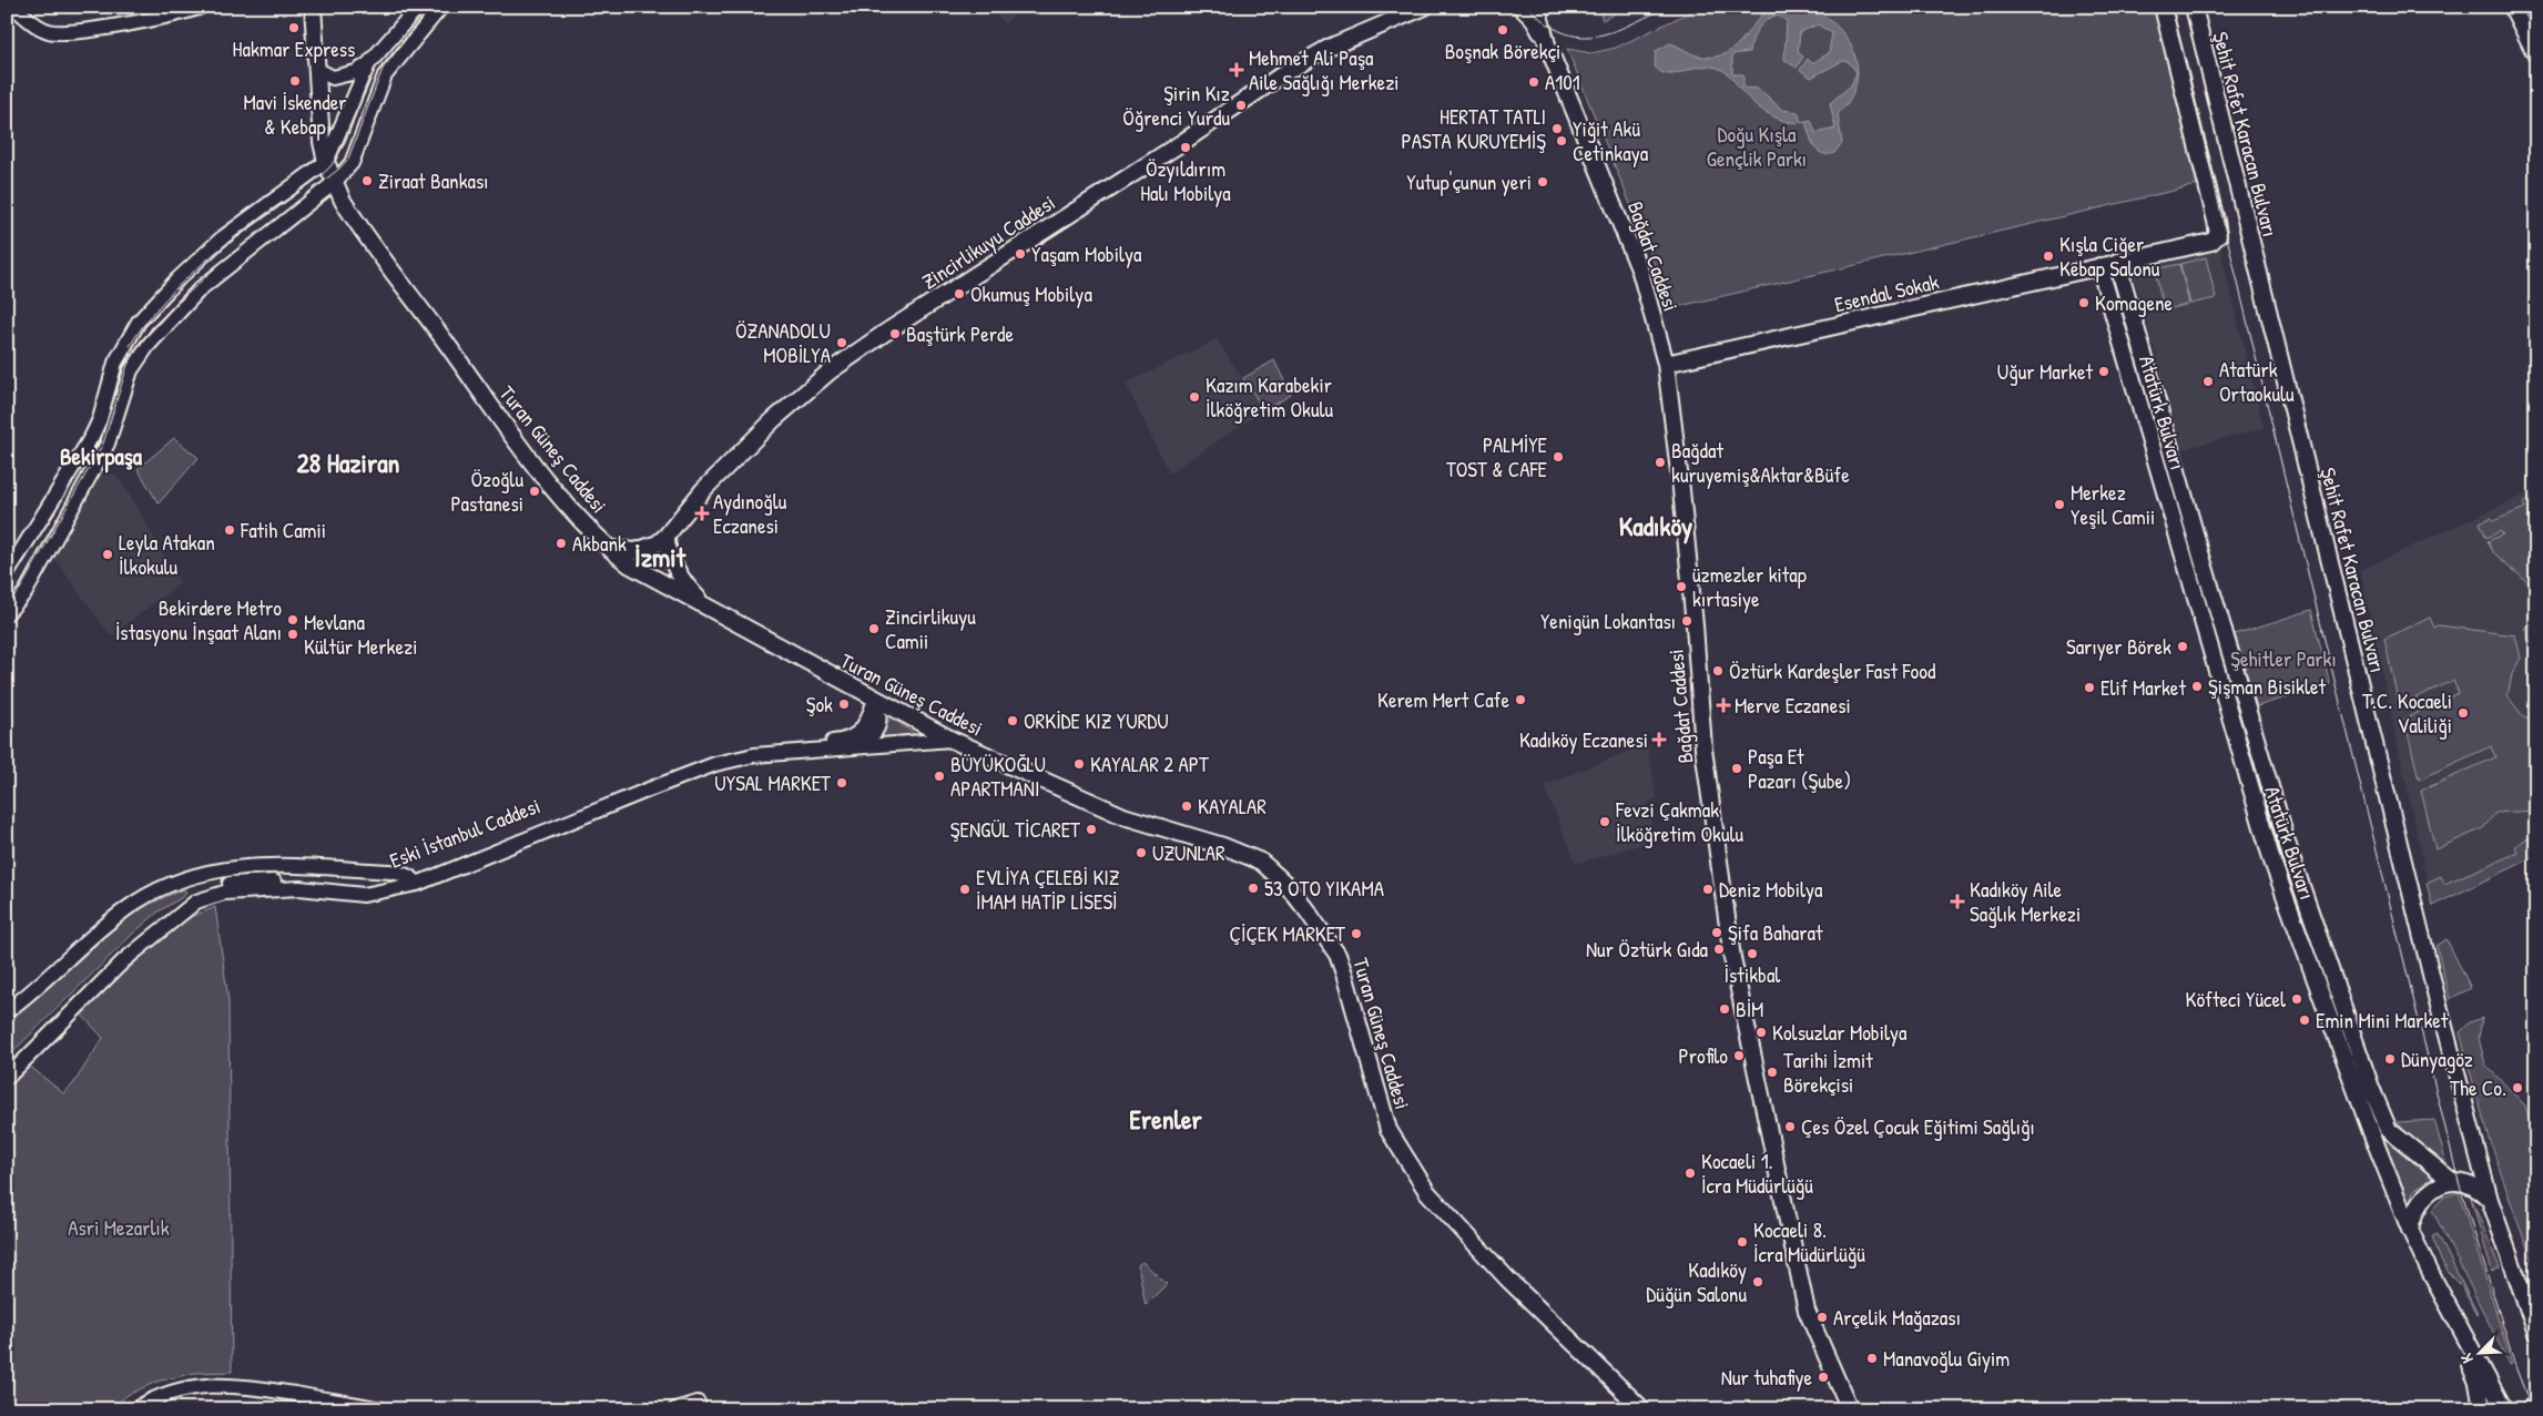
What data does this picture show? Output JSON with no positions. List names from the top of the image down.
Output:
{
  "streets": {
    "main road": [
      "Şehit Rafet Karacan Bulvarı",
      "Zincirlikuyu Caddesi",
      "Bağdat Caddesi",
      "Esendal Sokak",
      "Atatürk Bulvarı",
      "Turan Güneş Caddesi",
      "Eski İstanbul Caddesi"
    ]
  },
  "crossings": [
    ["Zincirlikuyu Caddesi", "Turan Güneş Caddesi"],
    ["Bağdat Caddesi", "Esendal Sokak"],
    ["Esendal Sokak", "Atatürk Bulvarı"],
    ["Turan Güneş Caddesi", "Eski İstanbul Caddesi"]
  ],
  "districts": [
    "Bekirpaşa",
    "28 Haziran",
    "Kadıköy",
    "İzmit",
    "Erenler"
  ],
  "parks": ["Doğu Kışla Gençlik Parkı", "Şehitler Parkı", "Asri Mezarlık"],
  "places": {
    "other": [
      "Hakmar Express",
      "Boşnak Börekçi",
      "Mavi İskender & Kebap",
      "A101",
      "Şirin Kız Öğrenci Yurdu",
      "HERTAT TATLI PASTA KURUYEMİŞ",
      "Yiğit Akü Cetinkaya",
      "Özyıldırım Halı Mobilya",
      "Ziraat Bankası",
      "Yutup'çunun yeri",
      "Yaşam Mobilya",
      "Kışla Ciğer Kebap Salonu",
      "Okumuş Mobilya",
      "Komagene",
      "Baştürk Perde",
      "ÖZANADOLU MOBİLYA",
      "Uğur Market",
      "Atatürk Ortaokulu",
      "Kazım Karabekir İlköğretim Okulu",
      "PALMİYE TOST & CAFE",
      "Bağdat kuruyemiş&Aktar&Büfe",
      "Özoğlu Pastanesi",
      "Merkez Yeşil Camii",
      "Fatih Camii",
      "Akbank",
      "Leyla Atakan İlkokulu",
      "üzmezler kitap kırtasiye",
      "Bekirdere Metro İstasyonu İnşaat Alanı",
      "Yenigün Lokantası",
      "Zincirlikuyu Camii",
      "Mevlana Kültür Merkezi",
      "Sarıyer Börek",
      "Öztürk Kardeşler Fast Food",
      "Şişman Bisiklet",
      "Elif Market",
      "Kerem Mert Cafe",
      "Şok",
      "T.C. Kocaeli Valiliği",
      "ORKİDE KIZ YURDU",
      "KAYALAR 2 APT",
      "Paşa Et Pazarı (Şube)",
      "BÜYÜKOĞLU APARTMANI",
      "UYSAL MARKET",
      "KAYALAR",
      "Fevzi Çakmak İlköğretim Okulu",
      "ŞENGÜL TİCARET",
      "UZUNLAR",
      "53 OTO YIKAMA",
      "EVLİYA ÇELEBİ KIZ İMAM HATİP LİSESİ",
      "Deniz Mobilya",
      "Şifa Baharat",
      "ÇİÇEK MARKET",
      "Nur Öztürk Gıda",
      "İstikbal",
      "Köfteci Yücel",
      "BİM",
      "Emin Mini Market",
      "Kolsuzlar Mobilya",
      "Profilo",
      "Dünyagöz",
      "Tarihi İzmit Börekçisi",
      "The Co.",
      "Çes Özel Çocuk Eğitimi Sağlığı",
      "Kocaeli 1. İcra Müdürlüğü",
      "Kocaeli 8. İcra Müdürlüğü",
      "Kadıköy Düğün Salonu",
      "Arçelik Mağazası",
      "Manavoğlu Giyim",
      "Nur tuhafiye"
    ],
    "health": [
      "Mehmet Ali Paşa Aile Sağlığı Merkezi",
      "Aydınoğlu Eczanesi",
      "Merve Eczanesi",
      "Kadıköy Eczanesi",
      "Kadıköy Aile Sağlık Merkezi"
    ]
  },
  "north": "bottom left"
}
